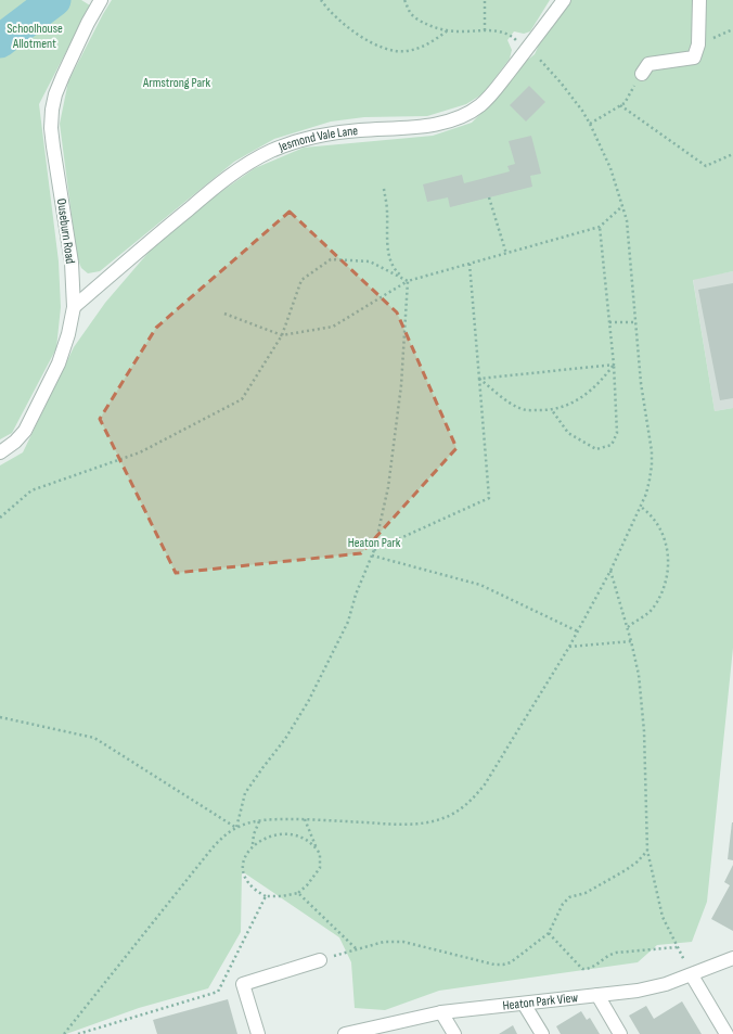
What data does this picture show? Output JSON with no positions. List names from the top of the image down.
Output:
{
  "streets": {
    "street": ["Jesmond Vale Lane", "Ouseburn Road", "Heaton Park View"]
  },
  "crossings": [
    ["Jesmond Vale Lane", "Ouseburn Road"]
  ],
  "parks": ["Schoolhouse Allotment", "Armstrong Park", "Heaton Park"]
}
